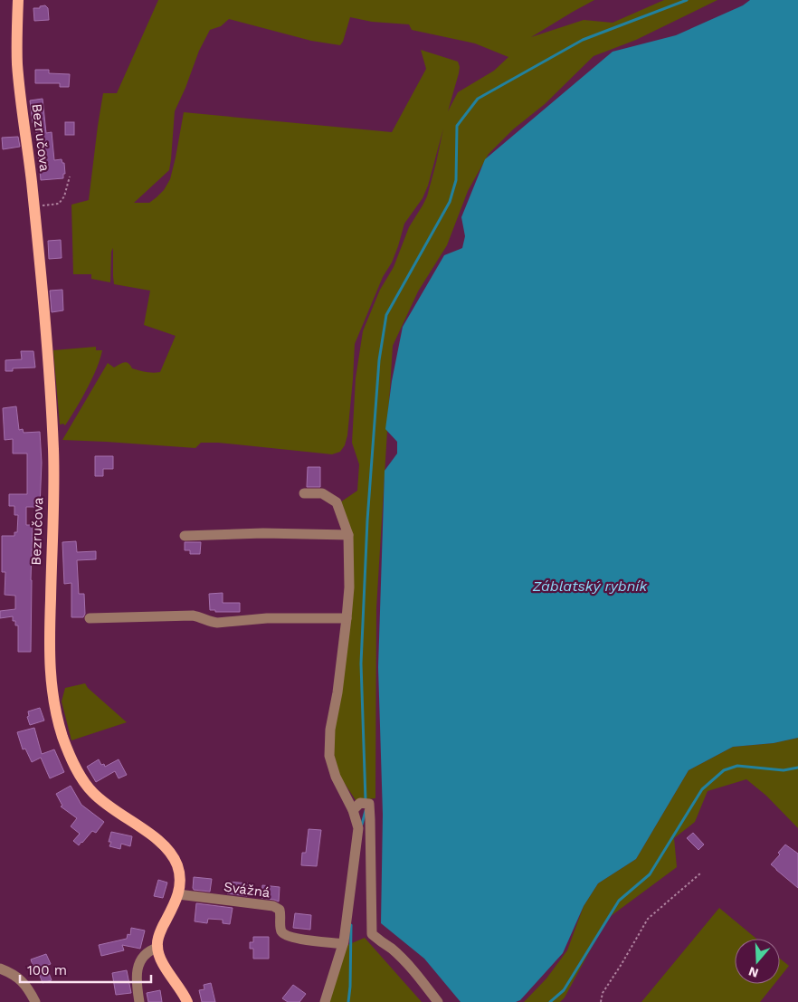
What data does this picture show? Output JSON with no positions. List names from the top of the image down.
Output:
{
  "streets": {
    "main road": ["Bezručova"],
    "street": ["Svážná"]
  },
  "crossings": [
    ["Bezručova", "Svážná"]
  ],
  "water": ["Záblatský rybník"],
  "scale_bar": "100 m",
  "north": "bottom"
}
